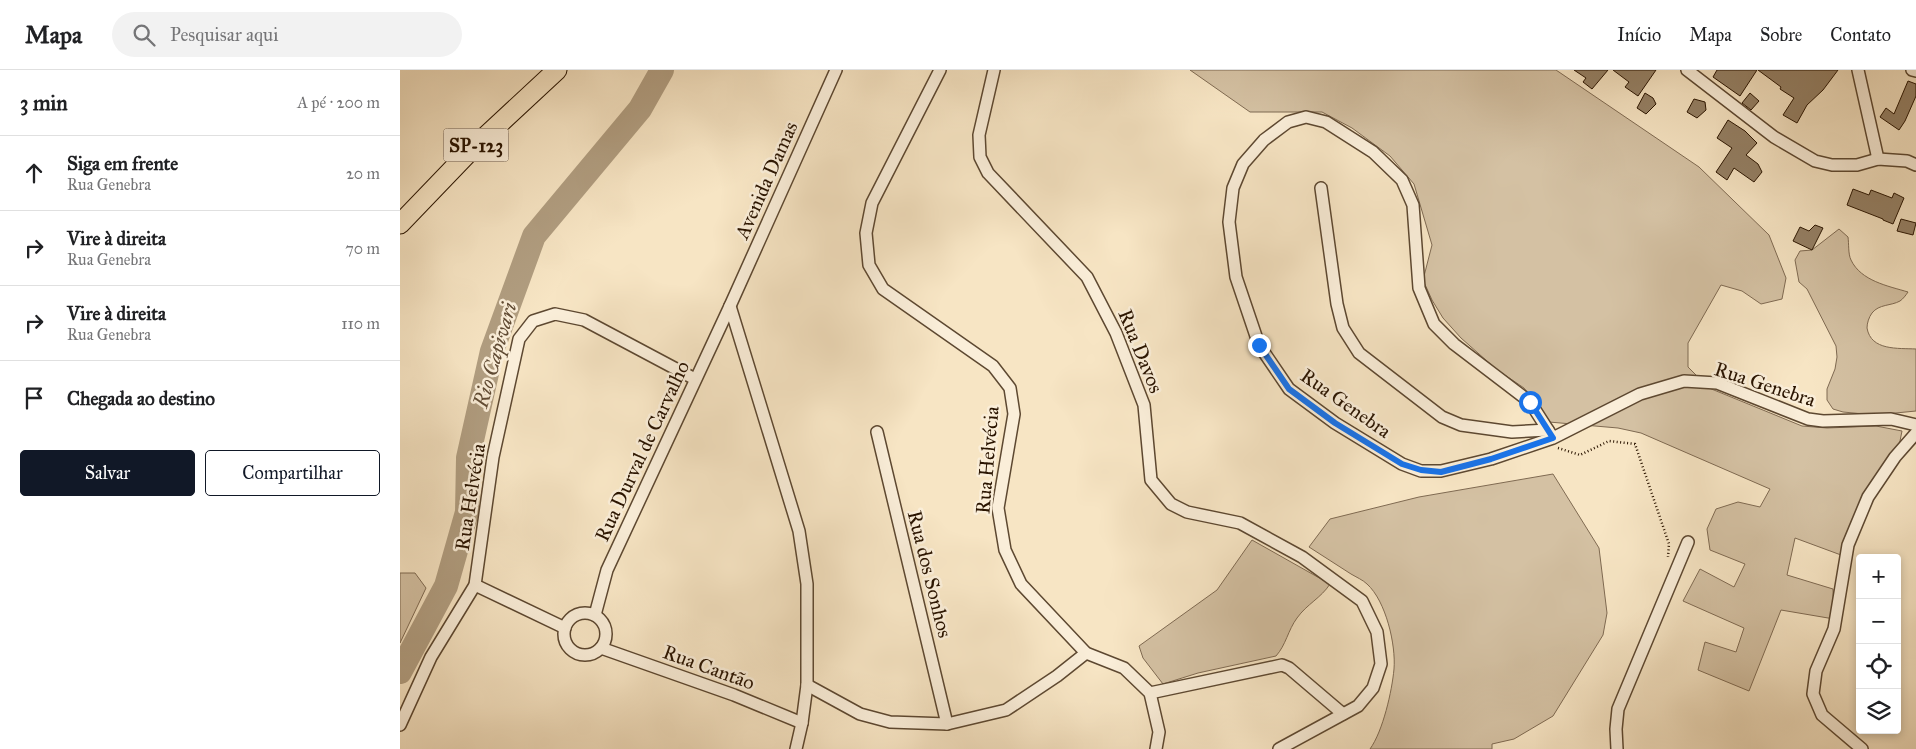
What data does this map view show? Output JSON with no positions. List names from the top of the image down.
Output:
{
  "streets": {
    "main road": ["SP-123"],
    "street": [
      "Avenida Damas",
      "Rua Davos",
      "Rua Genebra",
      "Rua Durval de Carvalho",
      "Rua Helvécia",
      "Rua dos Sonhos",
      "Rua Cantão"
    ]
  },
  "crossings": [
    ["Avenida Damas", "Rua Durval de Carvalho"],
    ["Rua Durval de Carvalho", "Rua Helvécia"],
    ["Rua Durval de Carvalho", "Rua Cantão"]
  ],
  "water": ["Rio Capivari"],
  "page": {
    "header": "Mapa",
    "search": "Pesquisar aqui",
    "nav": [
      "Início",
      "Mapa",
      "Sobre",
      "Contato"
    ],
    "heading": ["3 min", "A pé · 200 m"],
    "list": [
      ["Siga em frente", "Rua Genebra", "20 m"],
      ["Vire à direita", "Rua Genebra", "70 m"],
      ["Vire à direita", "Rua Genebra", "110 m"],
      "Chegada ao destino"
    ],
    "buttons": ["Salvar", "Compartilhar"],
    "map_buttons": ["+", "−"]
  }
}
